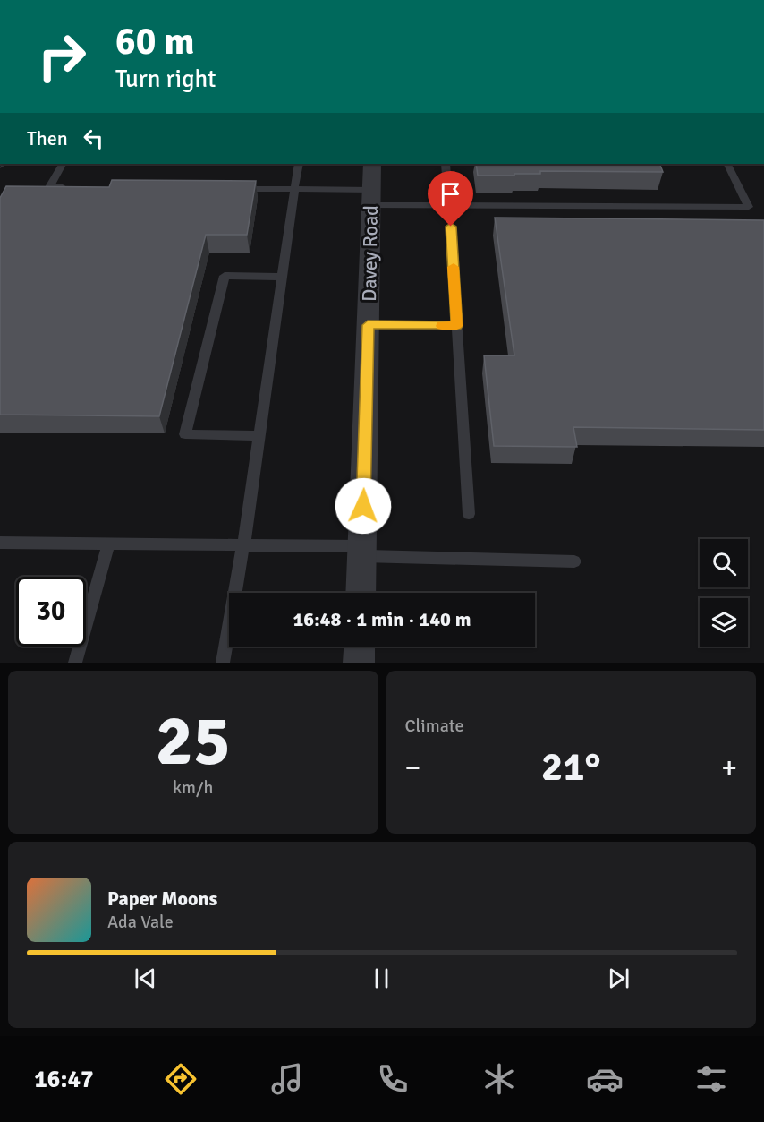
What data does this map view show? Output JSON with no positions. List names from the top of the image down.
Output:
{
  "streets": {
    "street": ["Davey Road"]
  },
  "page": {
    "turn": ["60 m", "Turn right"],
    "then": "Then",
    "limit": "30",
    "trip": "16:48 · 1 min · 140 m",
    "tile": [
      ["25", "km/h"],
      "Climate"
    ],
    "heat": ["−", "21°", "+"],
    "song": ["Paper Moons", "Ada Vale"],
    "tabs": "16:47"
  }
}
